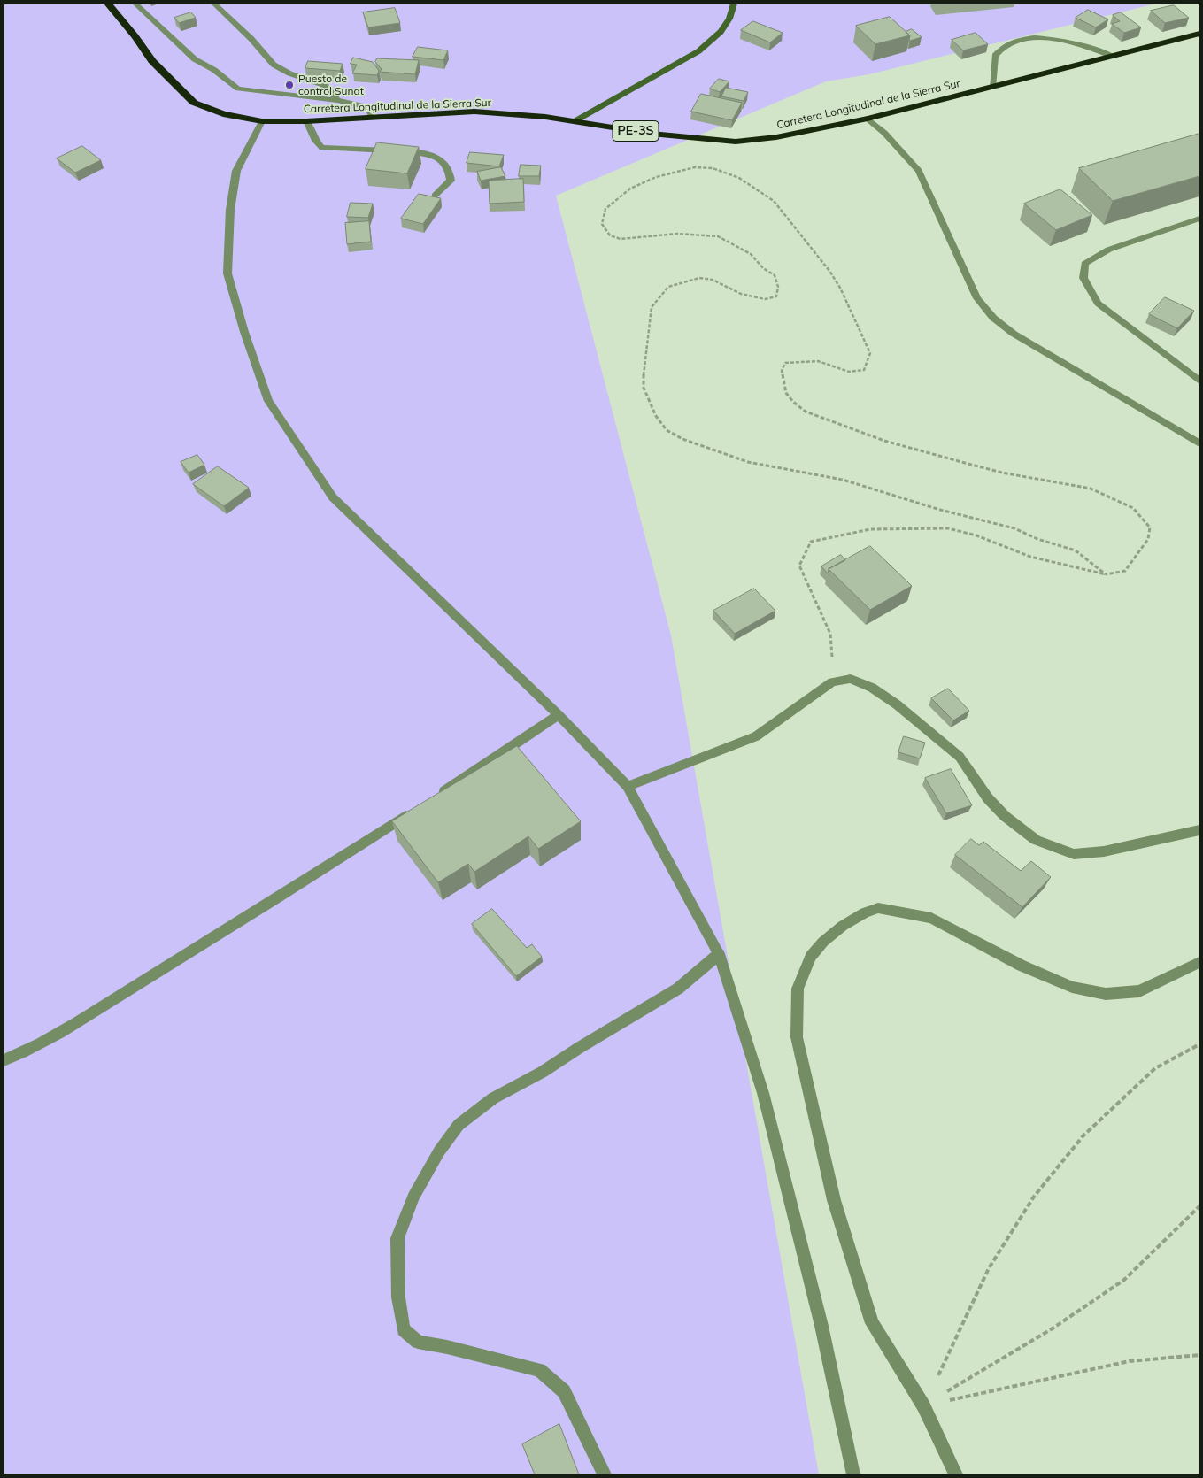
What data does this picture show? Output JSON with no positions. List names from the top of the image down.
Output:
{
  "streets": {
    "highway": ["Carretera Longitudinal de la Sierra Sur", "PE-3S"]
  },
  "places": ["Puesto de control Sunat"]
}
